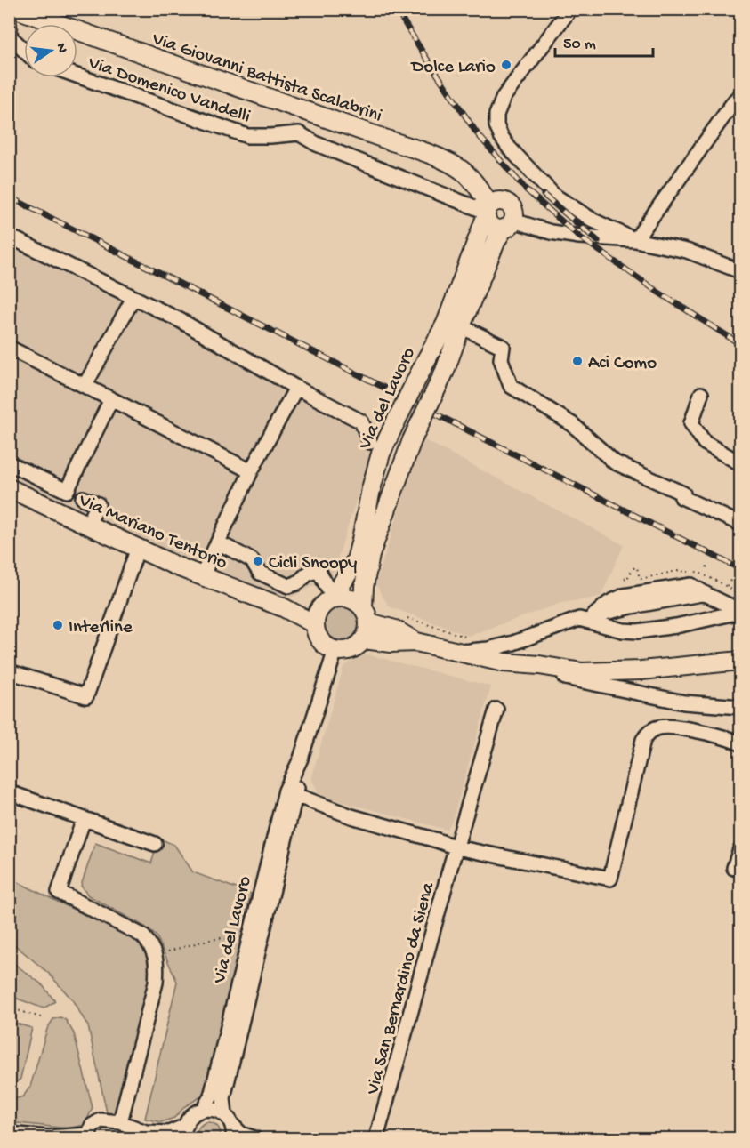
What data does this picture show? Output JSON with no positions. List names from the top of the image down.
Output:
{
  "streets": {
    "main road": ["Via Giovanni Battista Scalabrini", "Via del Lavoro", "Via Mariano Tentorio"],
    "street": ["Via Domenico Vandelli", "Via San Bernardino da Siena"]
  },
  "crossings": [
    ["Via Giovanni Battista Scalabrini", "Via Domenico Vandelli"],
    ["Via Giovanni Battista Scalabrini", "Via del Lavoro"],
    ["Via Domenico Vandelli", "Via del Lavoro"],
    ["Via del Lavoro", "Via Mariano Tentorio"]
  ],
  "places": [
    "Dolce Lario",
    "Aci Como",
    "Cicli Snoopy",
    "Interline"
  ],
  "scale_bar": "50 m",
  "north": "right"
}
